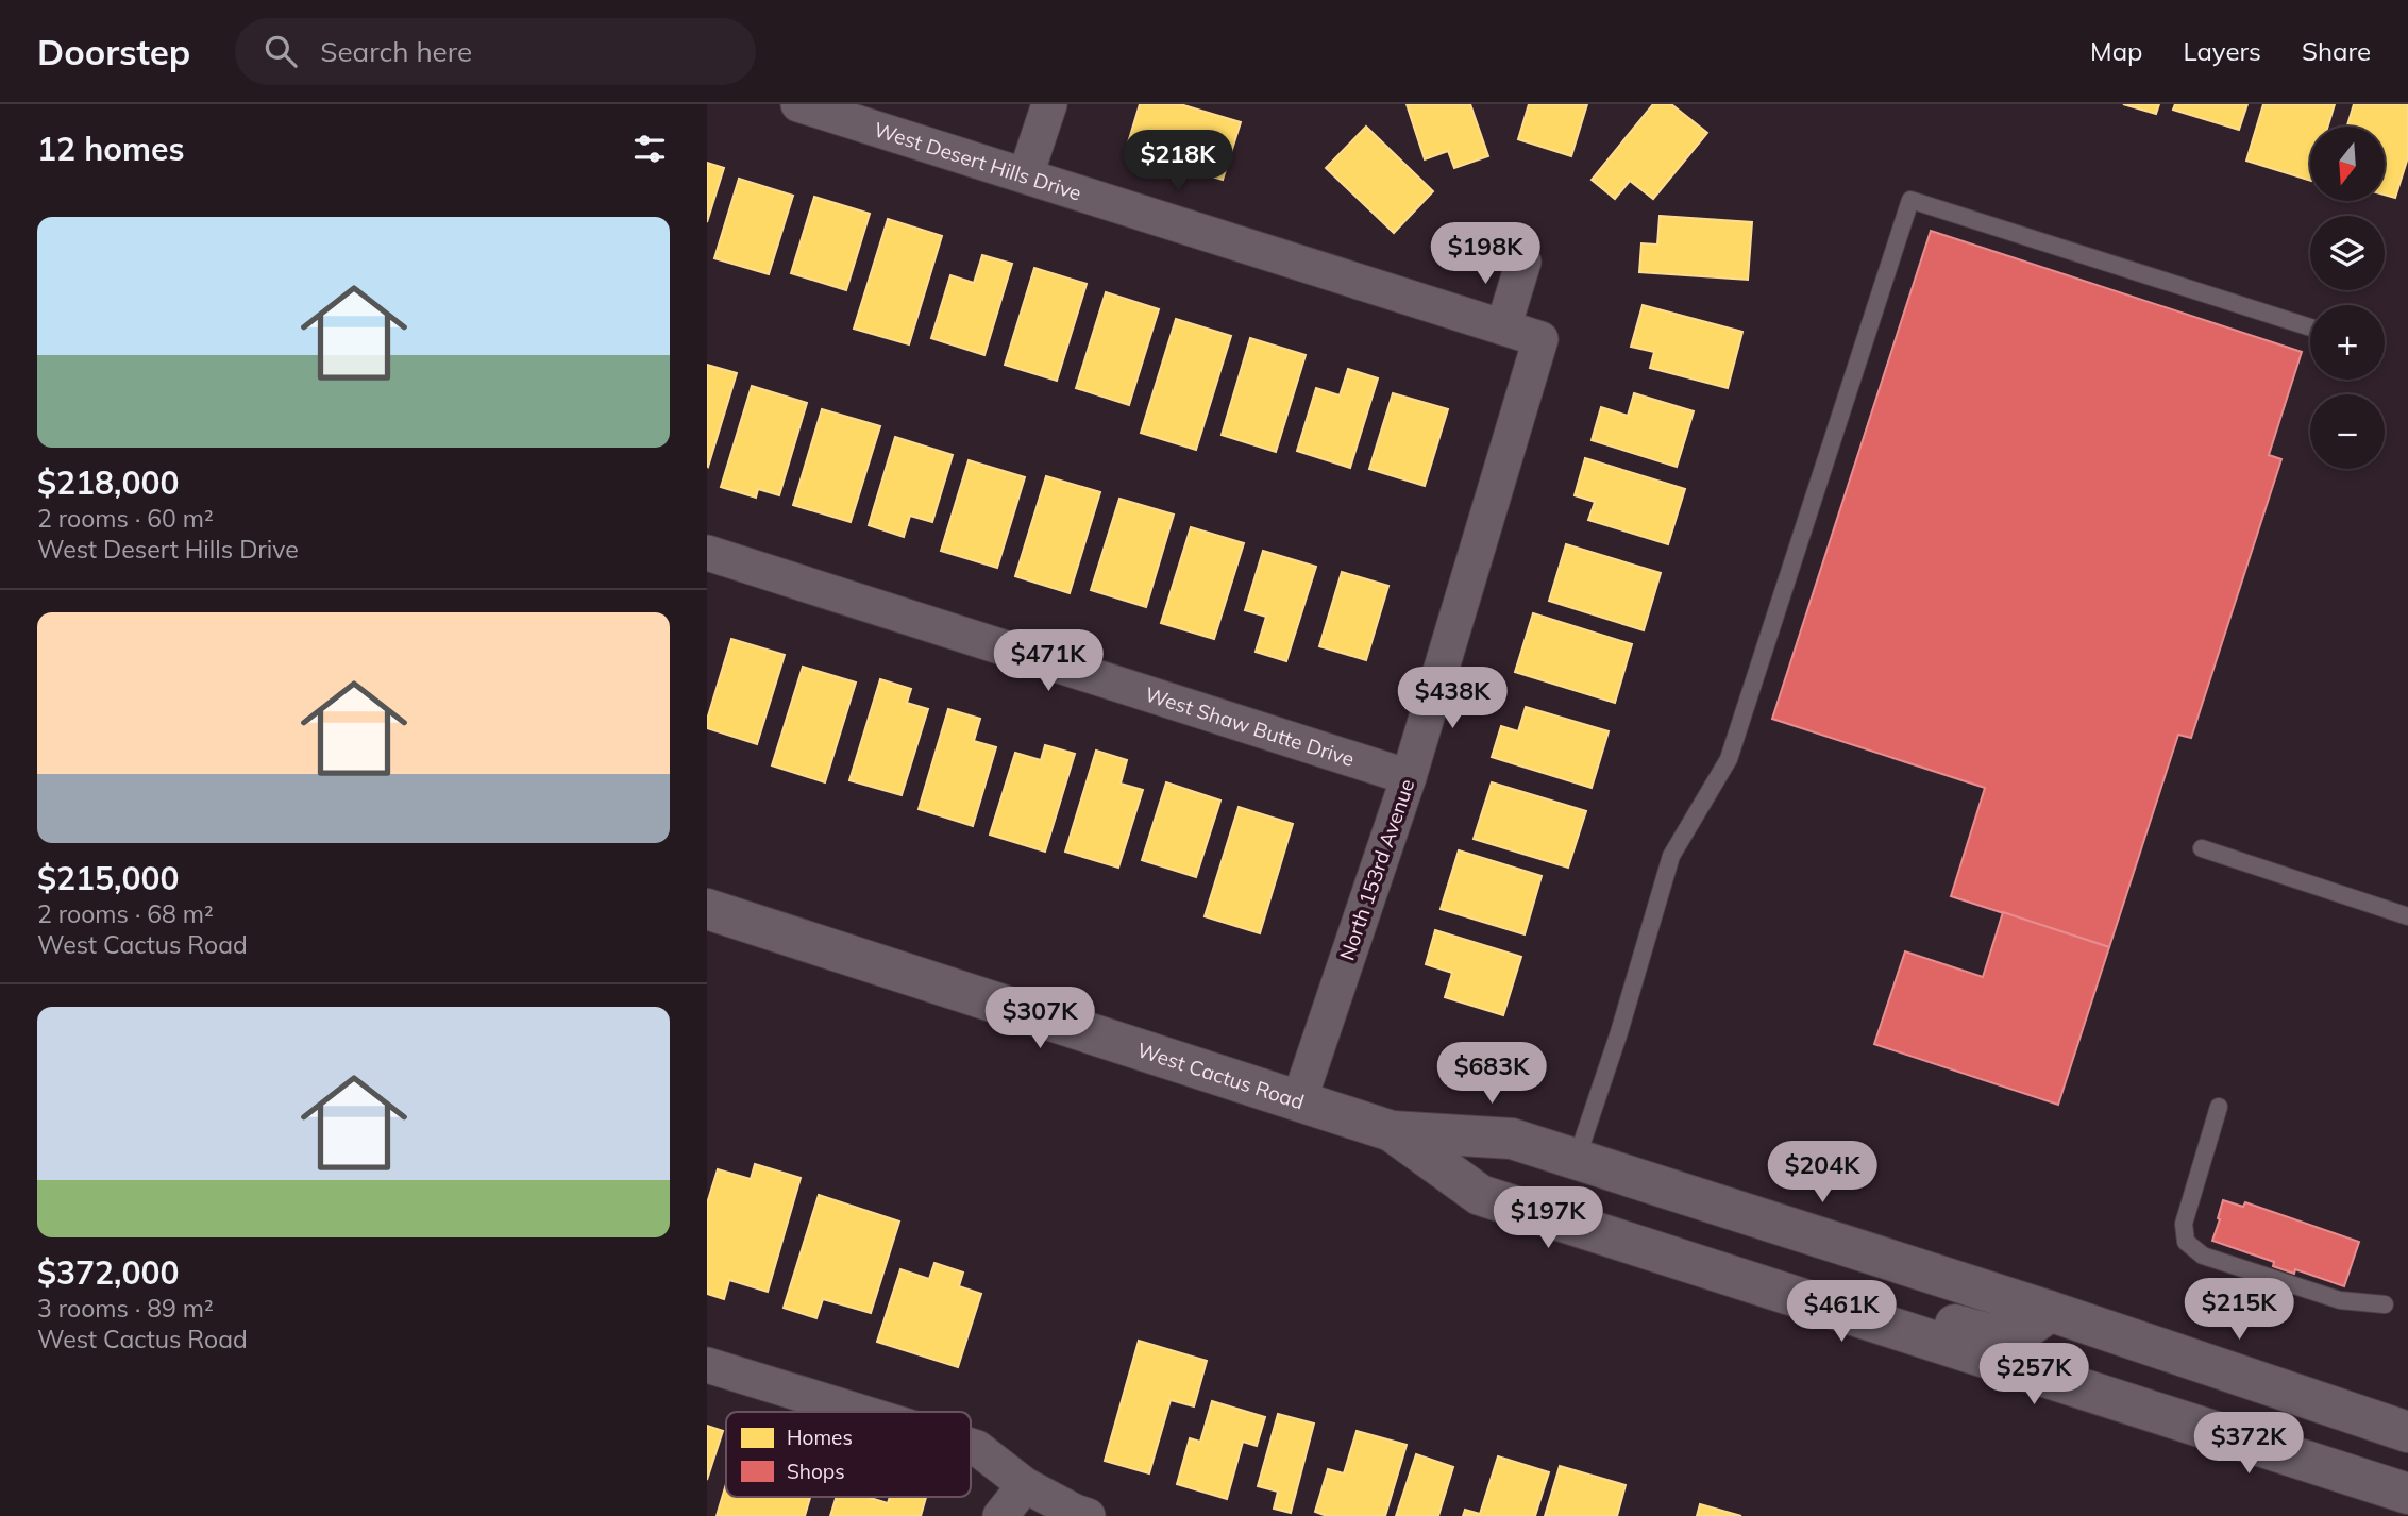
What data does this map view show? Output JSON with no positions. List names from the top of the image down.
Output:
{
  "streets": {
    "main road": ["West Cactus Road"],
    "street": ["West Desert Hills Drive", "West Shaw Butte Drive", "North 153rd Avenue"]
  },
  "crossings": [
    ["West Desert Hills Drive", "North 153rd Avenue"],
    ["West Shaw Butte Drive", "North 153rd Avenue"],
    ["North 153rd Avenue", "West Cactus Road"]
  ],
  "legend": ["Homes", "Shops"],
  "north": "bottom",
  "page": {
    "header": "Doorstep",
    "search": "Search here",
    "nav": ["Map", "Layers", "Share"],
    "heading": "12 homes",
    "map_buttons": ["+", "−"],
    "price": [
      "$218K",
      "$198K",
      "$471K",
      "$438K",
      "$307K",
      "$683K",
      "$204K",
      "$197K",
      "$215K",
      "$461K",
      "$257K",
      "$372K"
    ],
    "list": [
      {
        "name": "$218,000",
        "note": "2 rooms · 60 m² · West Desert Hills Drive"
      },
      {
        "name": "$215,000",
        "note": "2 rooms · 68 m² · West Cactus Road"
      },
      {
        "name": "$372,000",
        "note": "3 rooms · 89 m² · West Cactus Road"
      }
    ]
  }
}
